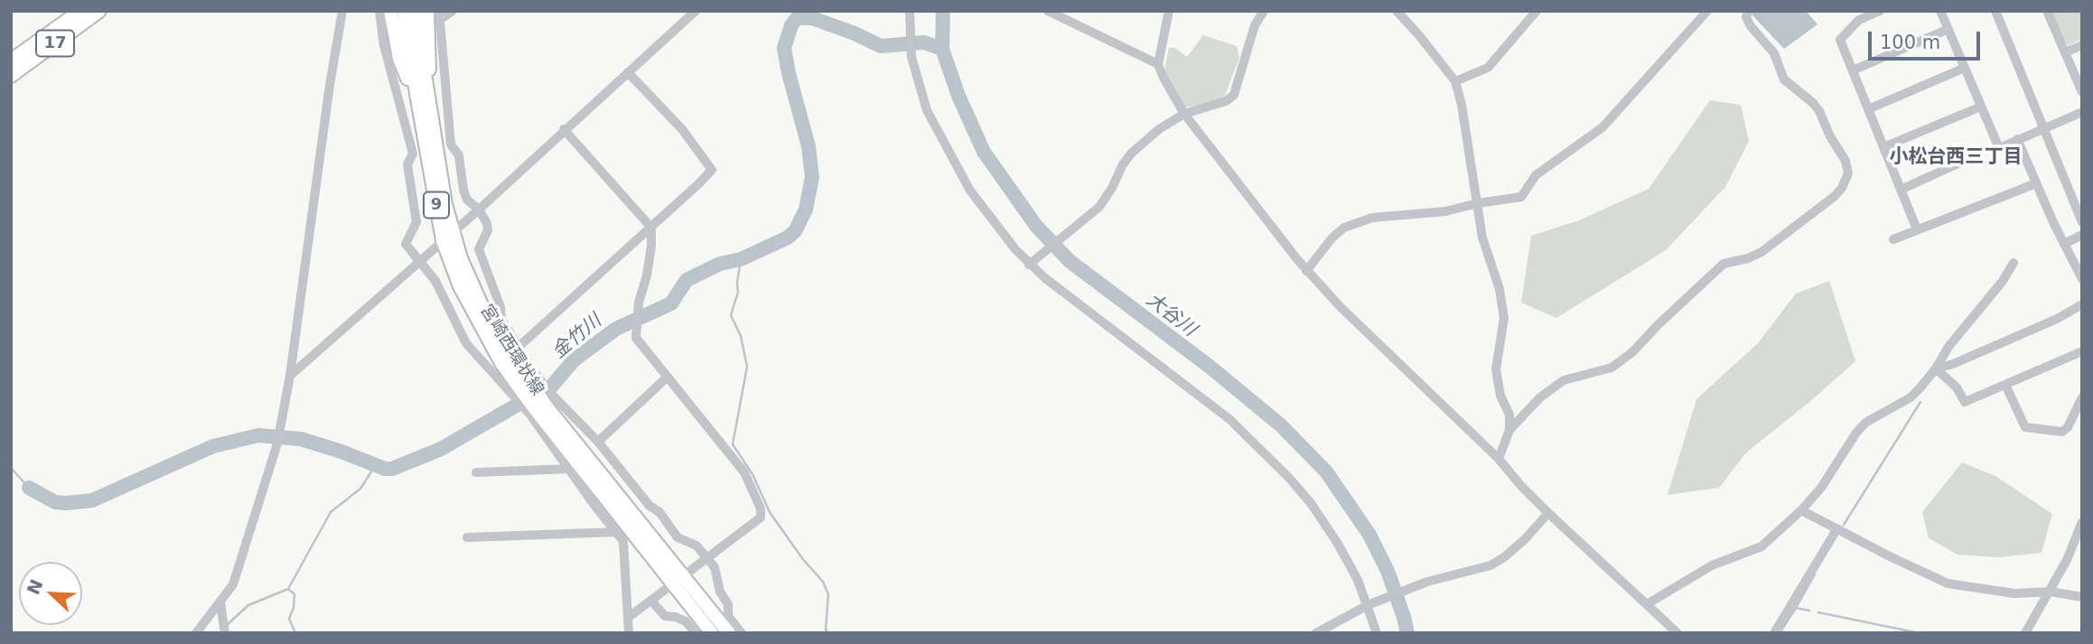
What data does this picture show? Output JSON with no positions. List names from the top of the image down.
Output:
{
  "streets": {
    "main road": ["17", "9", "宮崎西環状線"]
  },
  "districts": ["小松台西三丁目"],
  "water": ["大谷川", "金竹川"],
  "scale_bar": "100 m",
  "north": "top left"
}
